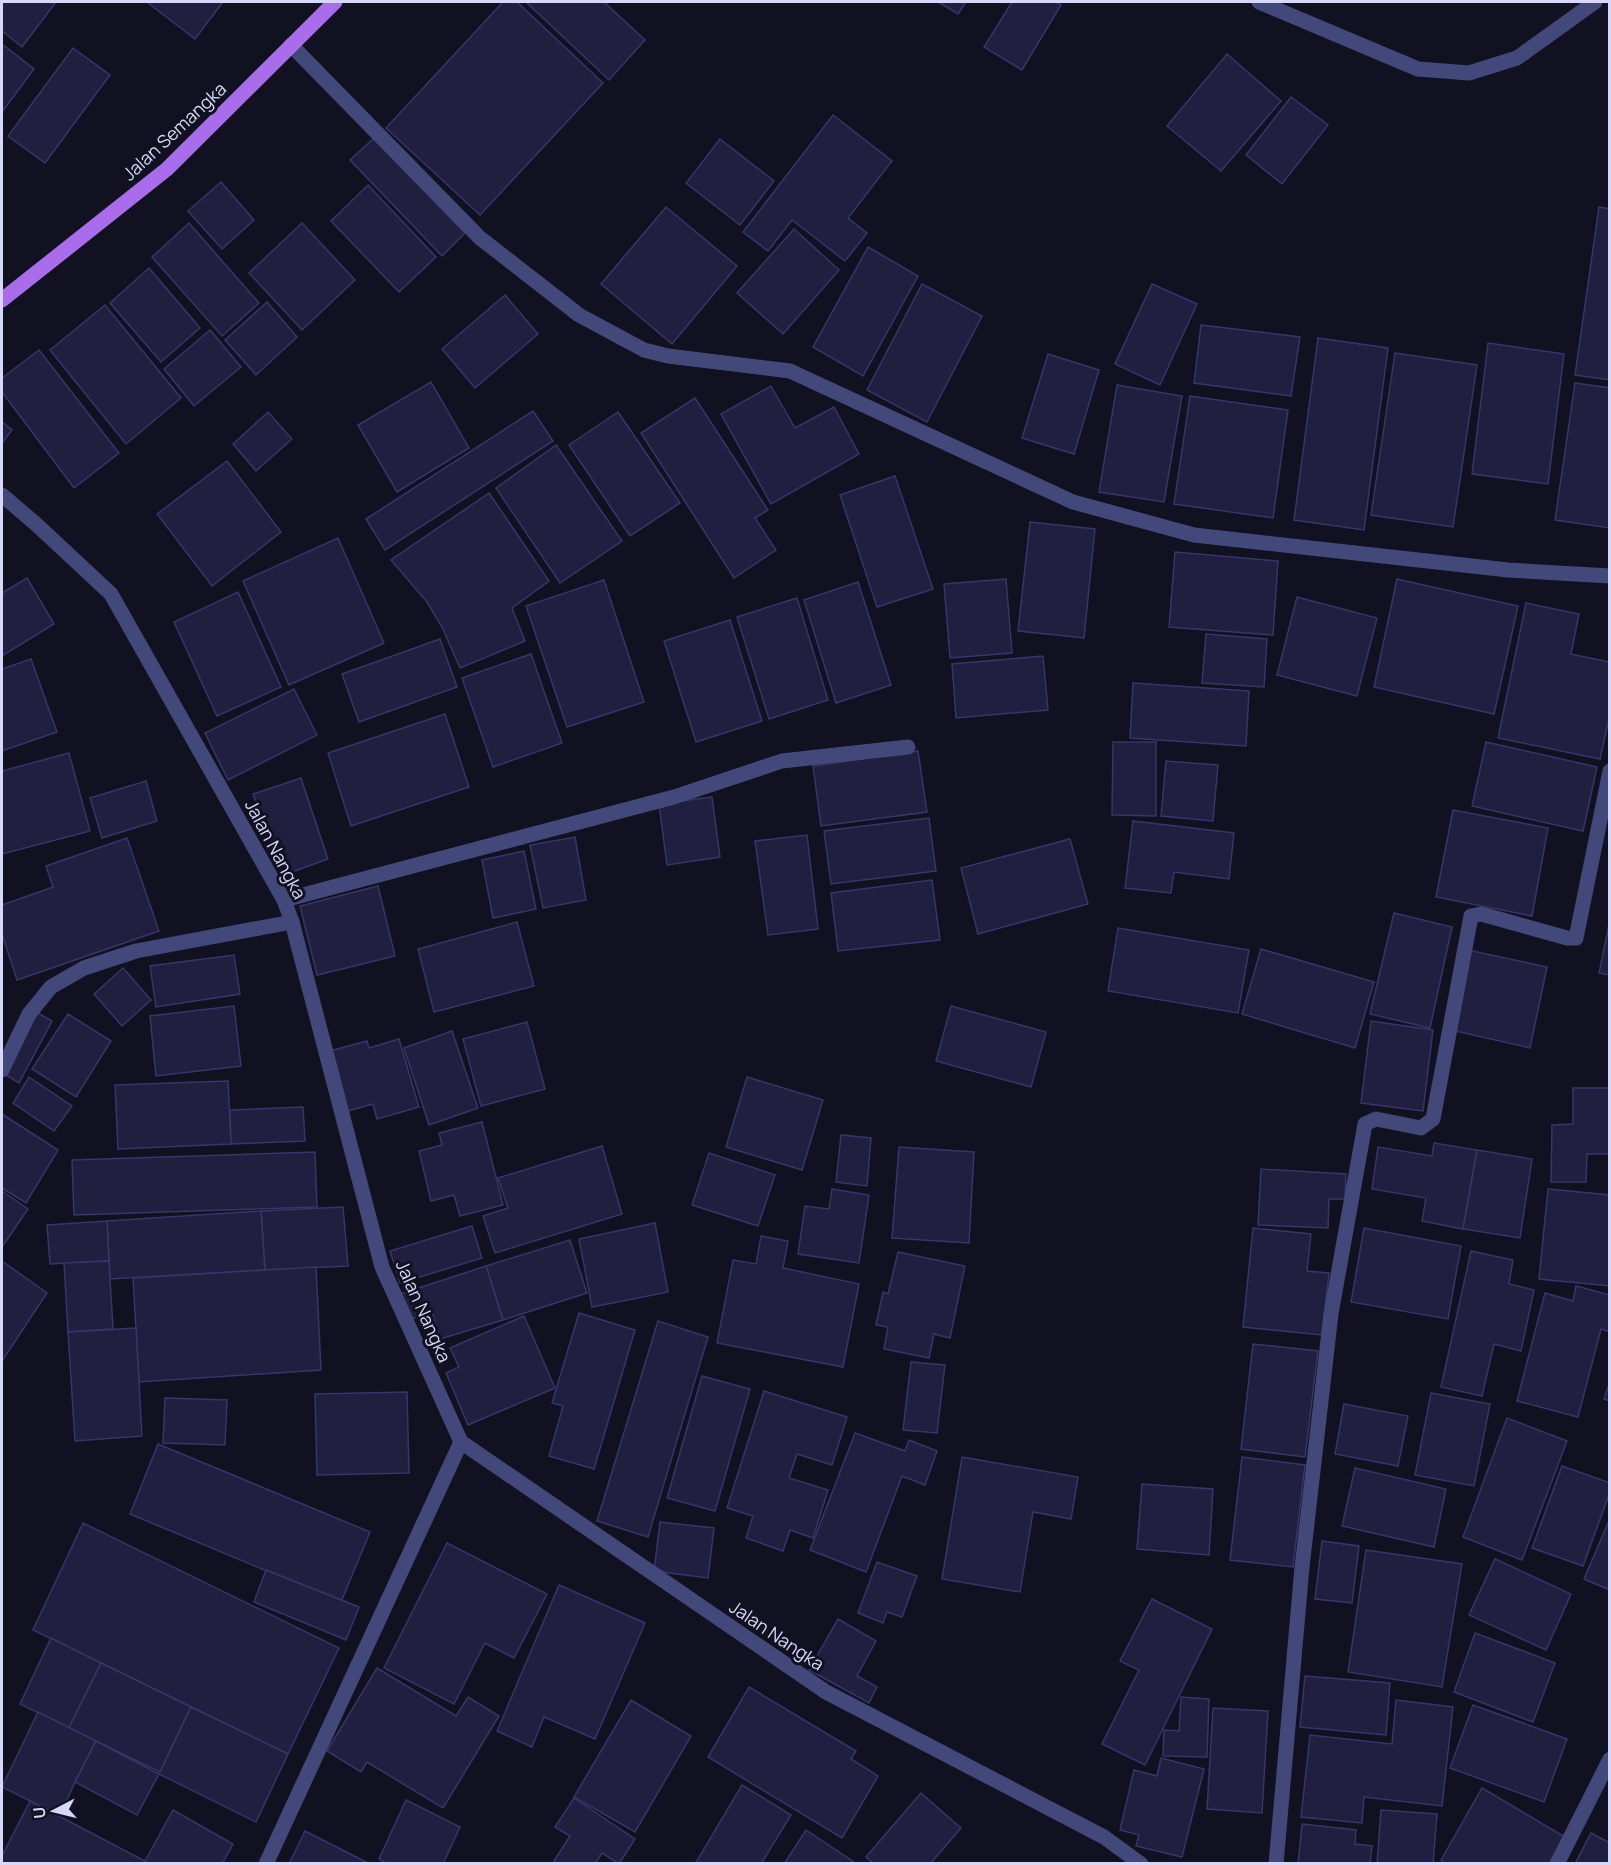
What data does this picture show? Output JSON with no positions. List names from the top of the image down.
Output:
{
  "streets": {
    "main road": ["Jalan Semangka"],
    "street": ["Jalan Nangka"]
  },
  "north": "left"
}
